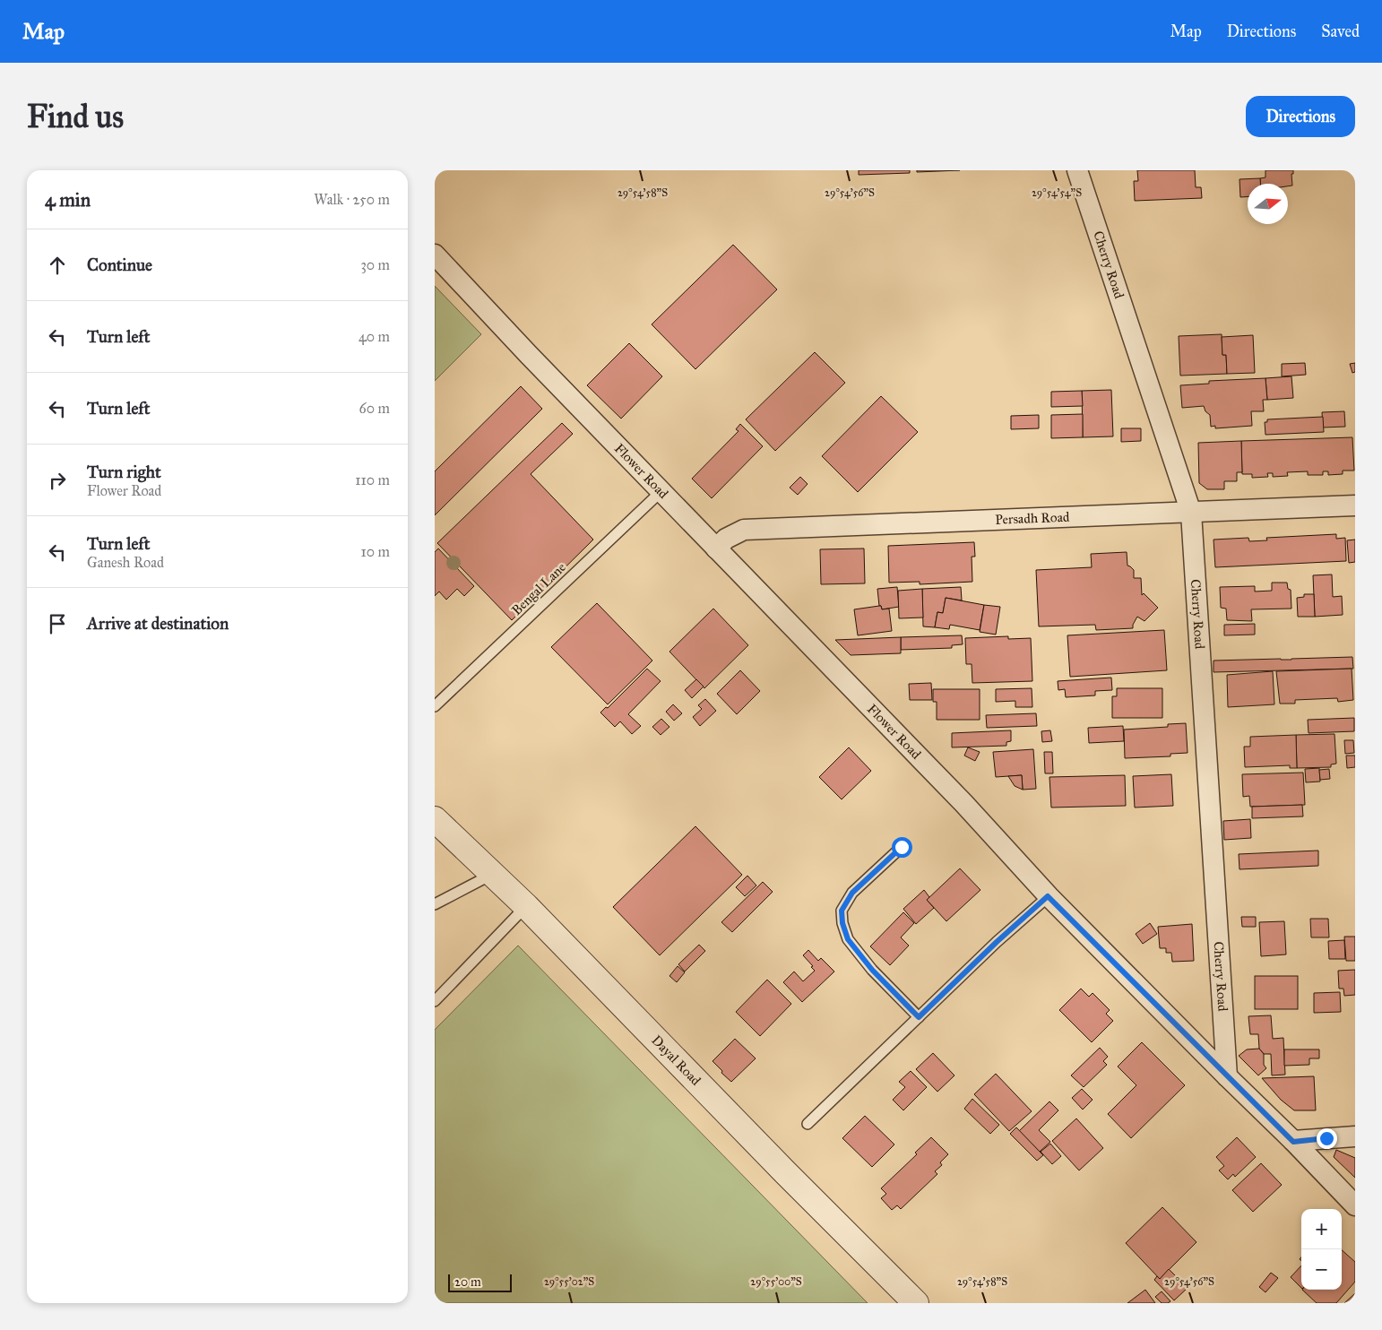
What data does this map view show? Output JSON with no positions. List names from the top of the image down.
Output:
{
  "streets": {
    "street": [
      "Cherry Road",
      "Flower Road",
      "Persadh Road",
      "Dayal Road"
    ],
    "lane": ["Bengal Lane"]
  },
  "crossings": [
    ["Cherry Road", "Flower Road"],
    ["Cherry Road", "Persadh Road"],
    ["Flower Road", "Persadh Road"],
    ["Flower Road", "Bengal Lane"]
  ],
  "scale_bar": "20 m",
  "north": "right",
  "page": {
    "header": "Map",
    "nav": ["Map", "Directions", "Saved"],
    "buttons": "Directions",
    "title": "Find us",
    "heading": ["4 min", "Walk · 250 m"],
    "list": [
      ["Continue", "30 m"],
      ["Turn left", "40 m"],
      ["Turn left", "60 m"],
      ["Turn right", "Flower Road", "110 m"],
      ["Turn left", "Ganesh Road", "10 m"],
      "Arrive at destination"
    ],
    "map_buttons": ["+", "−"],
    "scale": "20 m"
  },
  "coordinates": [
    "29°54'58\"S",
    "29°54'56\"S",
    "29°54'54\"S",
    "29°55'02\"S",
    "29°55'00\"S"
  ]
}
